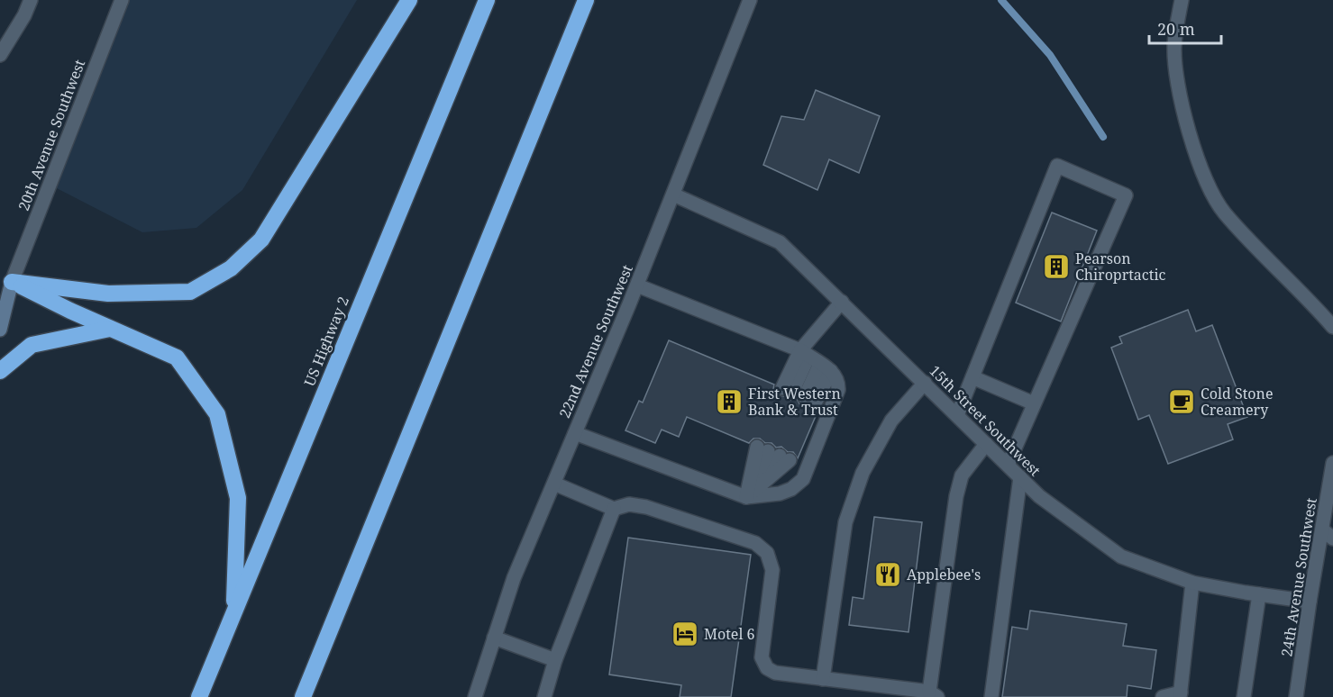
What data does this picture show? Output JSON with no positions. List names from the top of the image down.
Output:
{
  "streets": {
    "highway": ["US Highway 2"],
    "main road": ["20th Avenue Southwest"],
    "street": ["22nd Avenue Southwest", "15th Street Southwest", "24th Avenue Southwest"]
  },
  "crossings": [
    ["22nd Avenue Southwest", "15th Street Southwest"],
    ["15th Street Southwest", "24th Avenue Southwest"]
  ],
  "places": {
    "building": ["Pearson Chiroprtactic", "First Western Bank & Trust"],
    "cafe": ["Cold Stone Creamery"],
    "restaurant": ["Applebee's"],
    "hotel": ["Motel 6"]
  },
  "scale_bar": "20 m"
}
